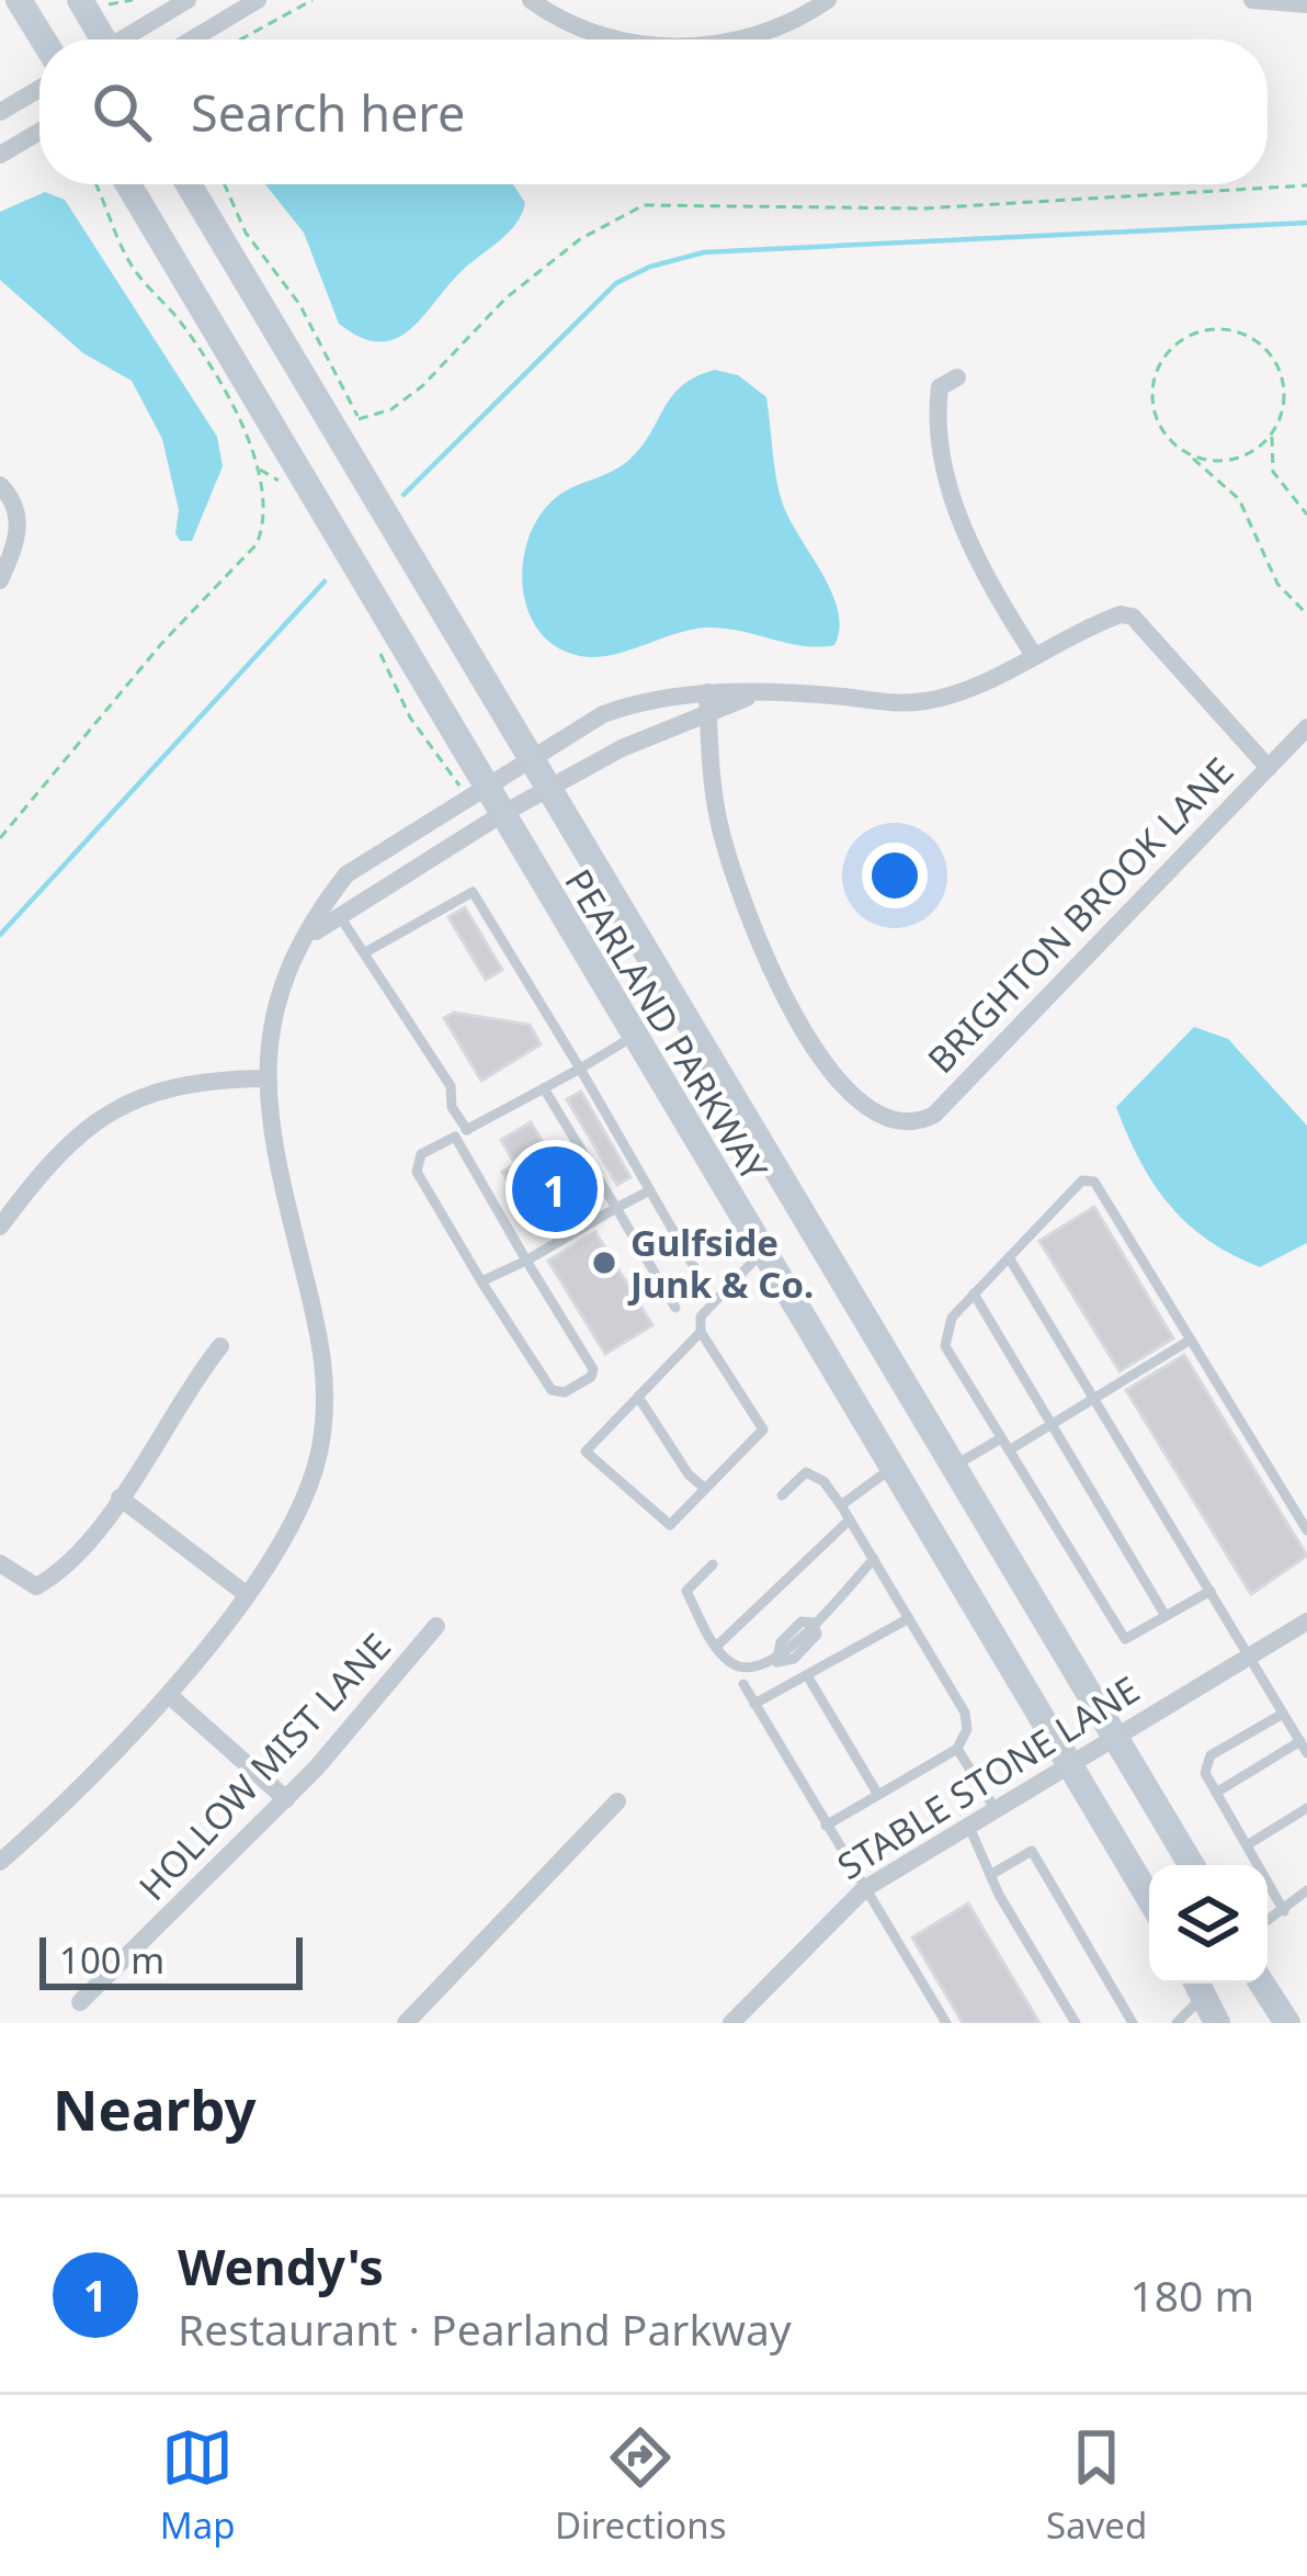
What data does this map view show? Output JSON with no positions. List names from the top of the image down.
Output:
{
  "streets": {
    "main road": ["PEARLAND PARKWAY"],
    "street": ["BRIGHTON BROOK LANE", "HOLLOW MIST LANE", "STABLE STONE LANE"]
  },
  "crossings": [
    ["PEARLAND PARKWAY", "STABLE STONE LANE"]
  ],
  "places": ["Gulfside Junk & Co."],
  "scale_bar": "100 m",
  "page": {
    "search": "Search here",
    "pins": "1",
    "scale": "100 m",
    "heading": "Nearby",
    "list": [
      {
        "mark": "1",
        "name": "Wendy's",
        "note": "Restaurant · Pearland Parkway",
        "value": "180 m"
      }
    ],
    "nav": ["Map", "Directions", "Saved"]
  }
}
